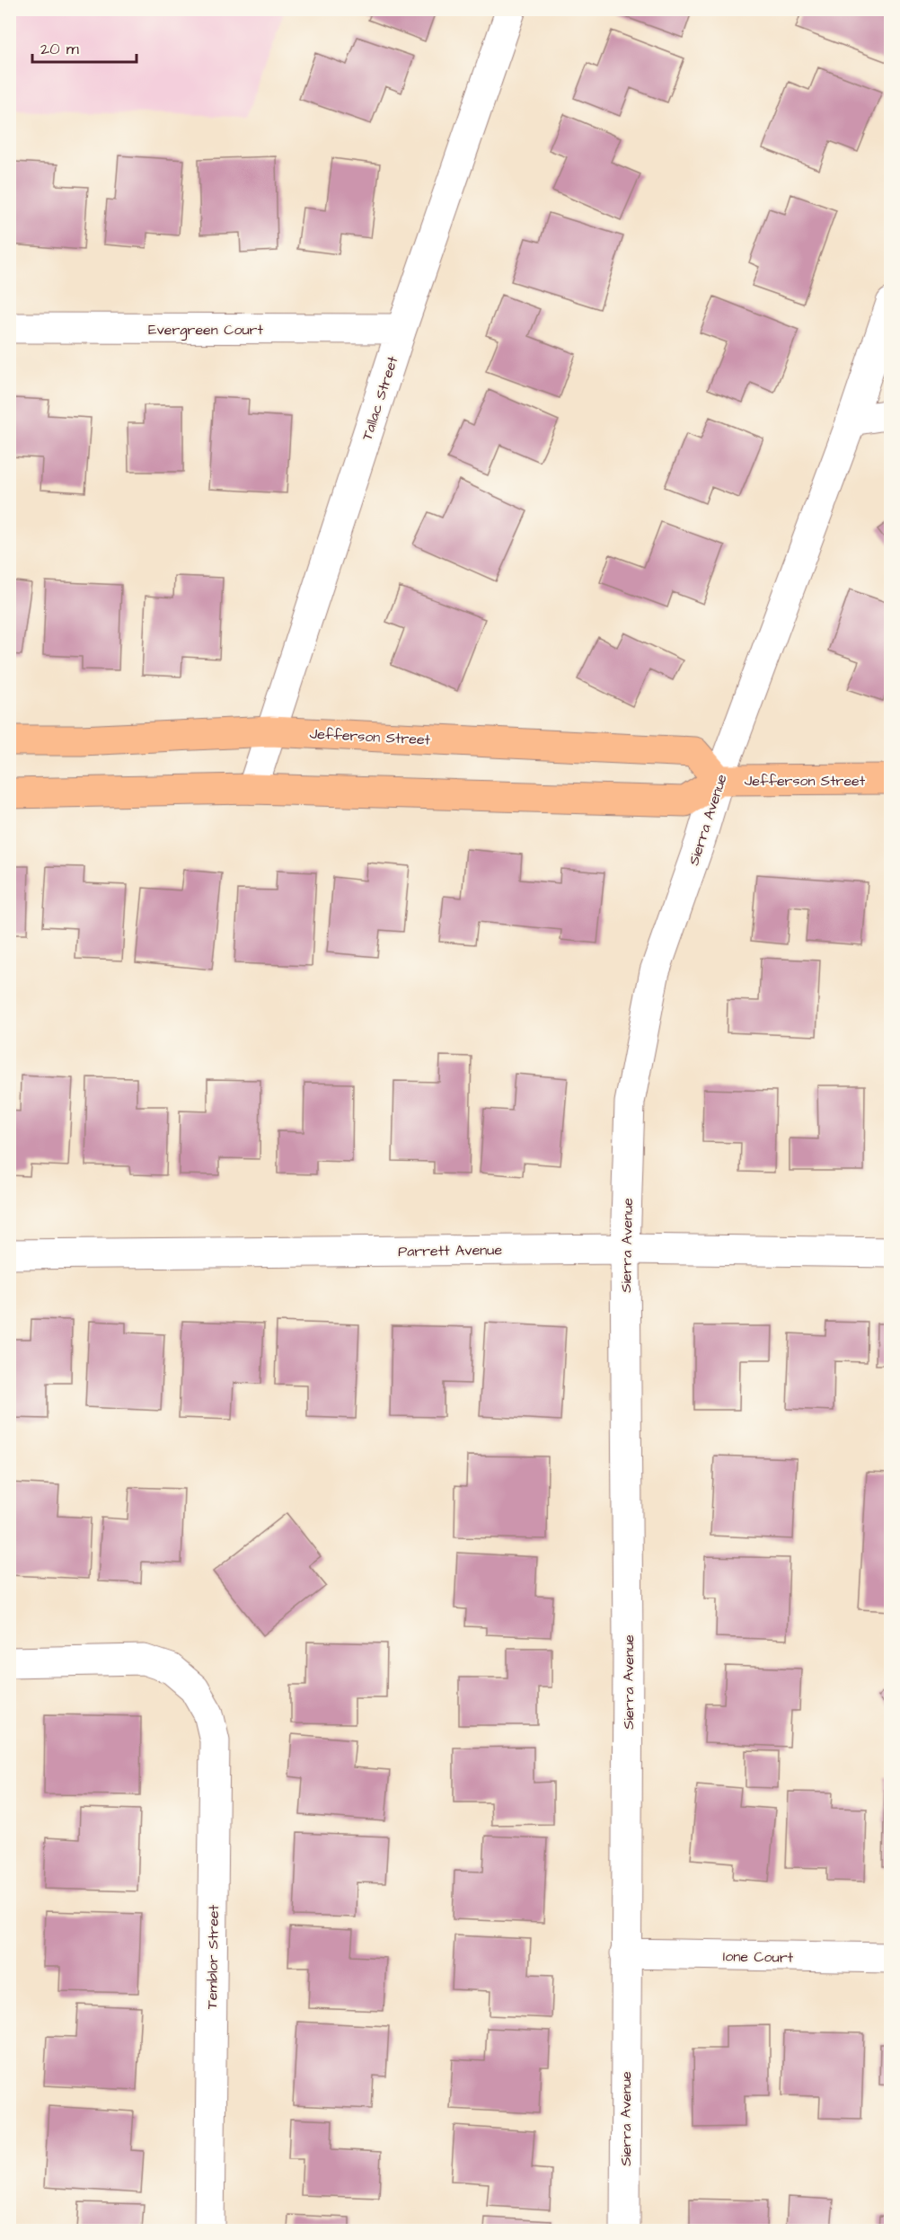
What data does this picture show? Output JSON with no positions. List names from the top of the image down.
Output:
{
  "streets": {
    "main road": ["Jefferson Street"],
    "street": [
      "Evergreen Court",
      "Tallac Street",
      "Sierra Avenue",
      "Parrett Avenue",
      "Ione Court",
      "Temblor Street"
    ]
  },
  "crossings": [
    ["Evergreen Court", "Tallac Street"],
    ["Tallac Street", "Jefferson Street"],
    ["Jefferson Street", "Sierra Avenue"],
    ["Sierra Avenue", "Parrett Avenue"],
    ["Sierra Avenue", "Ione Court"]
  ],
  "scale_bar": "20 m"
}
